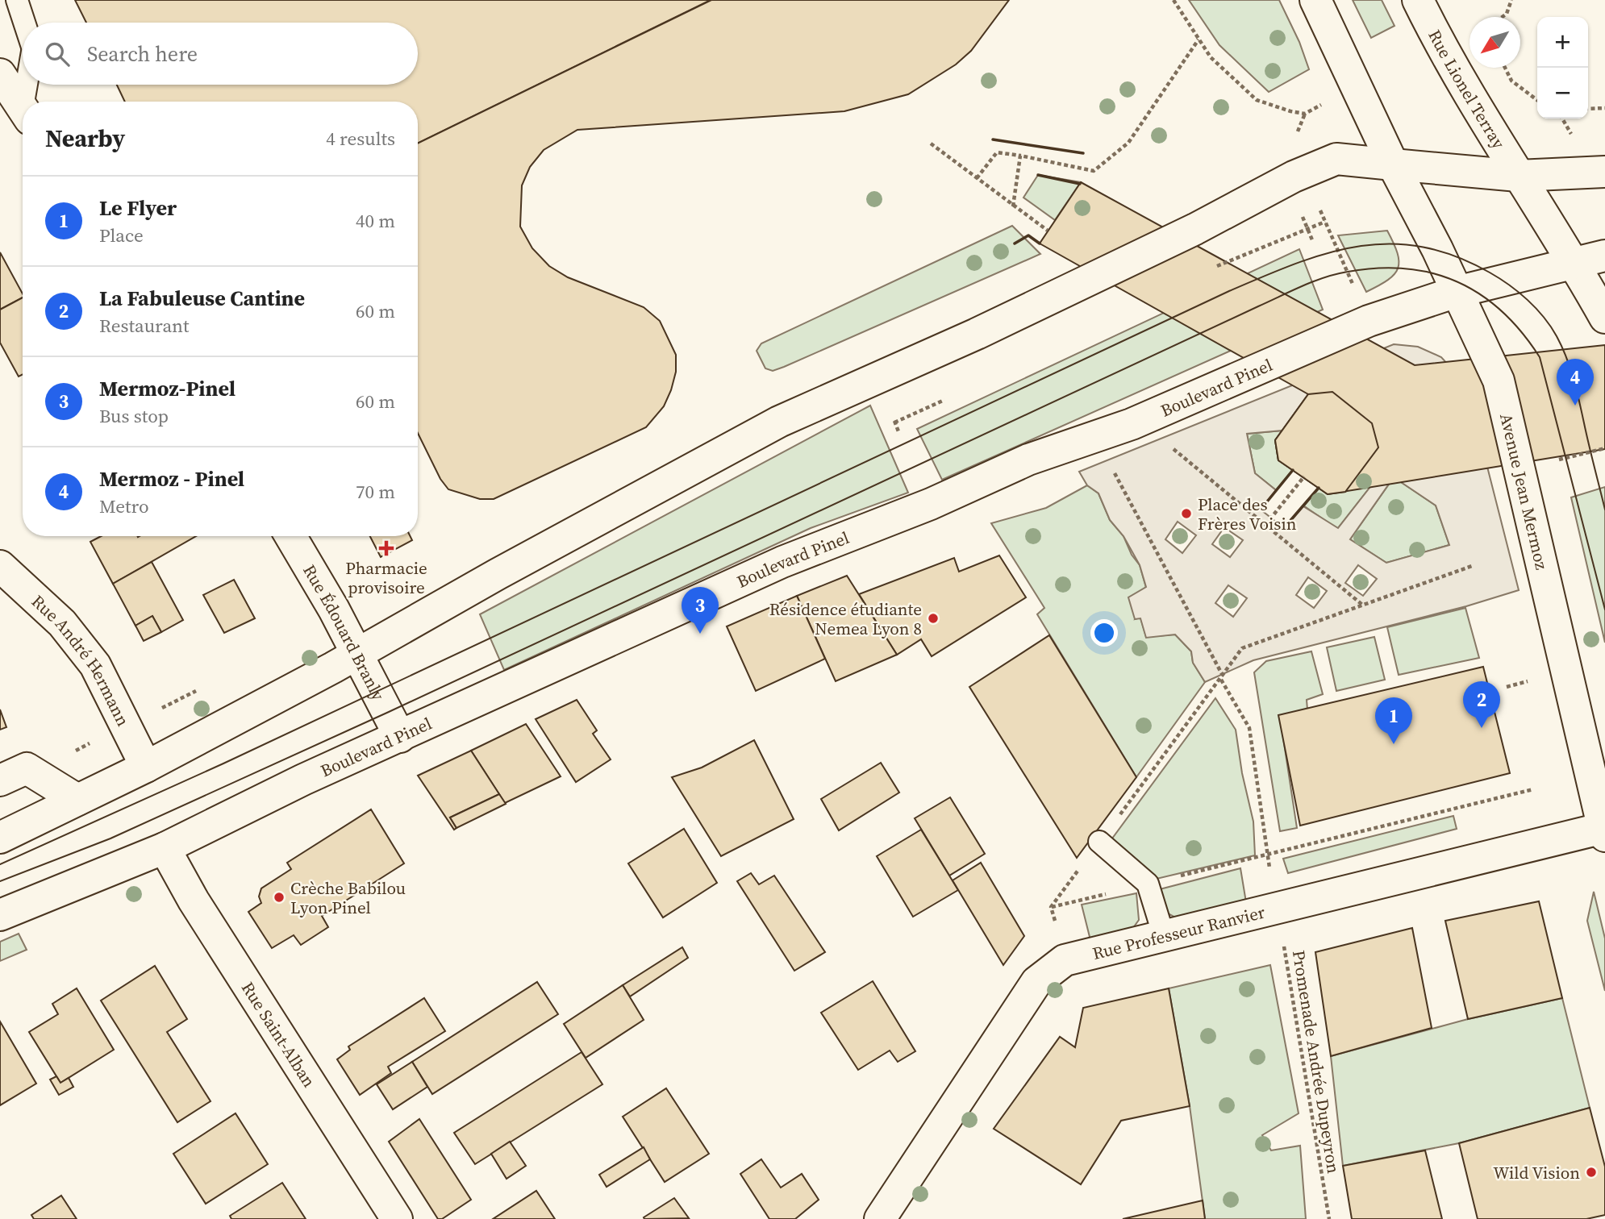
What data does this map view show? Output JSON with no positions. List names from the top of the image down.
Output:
{
  "streets": {
    "street": [
      "Rue Lionel Terray",
      "Boulevard Pinel",
      "Avenue Jean Mermoz",
      "Rue Édouard Branly",
      "Rue André Hermann",
      "Rue Professeur Ranvier",
      "Rue Saint-Alban"
    ],
    "path": ["Promenade Andrée Dupeyron"]
  },
  "crossings": [
    ["Boulevard Pinel", "Avenue Jean Mermoz"],
    ["Boulevard Pinel", "Rue Édouard Branly"],
    ["Boulevard Pinel", "Rue Saint-Alban"],
    ["Avenue Jean Mermoz", "Rue Professeur Ranvier"],
    ["Rue Professeur Ranvier", "Promenade Andrée Dupeyron"]
  ],
  "places": {
    "other": [
      "Place des Frères Voisin",
      "Résidence étudiante Nemea Lyon 8",
      "Crèche Babilou Lyon Pinel",
      "Wild Vision"
    ],
    "health": ["Pharmacie provisoire"]
  },
  "north": "bottom left",
  "page": {
    "map_buttons": ["+", "−"],
    "search": "Search here",
    "heading": ["Nearby", "4 results"],
    "list": [
      {
        "mark": "1",
        "name": "Le Flyer",
        "note": "Place",
        "value": "40 m"
      },
      {
        "mark": "2",
        "name": "La Fabuleuse Cantine",
        "note": "Restaurant",
        "value": "60 m"
      },
      {
        "mark": "3",
        "name": "Mermoz-Pinel",
        "note": "Bus stop",
        "value": "60 m"
      },
      {
        "mark": "4",
        "name": "Mermoz - Pinel",
        "note": "Metro",
        "value": "70 m"
      }
    ],
    "pins": [
      "4",
      "3",
      "2",
      "1"
    ]
  }
}
